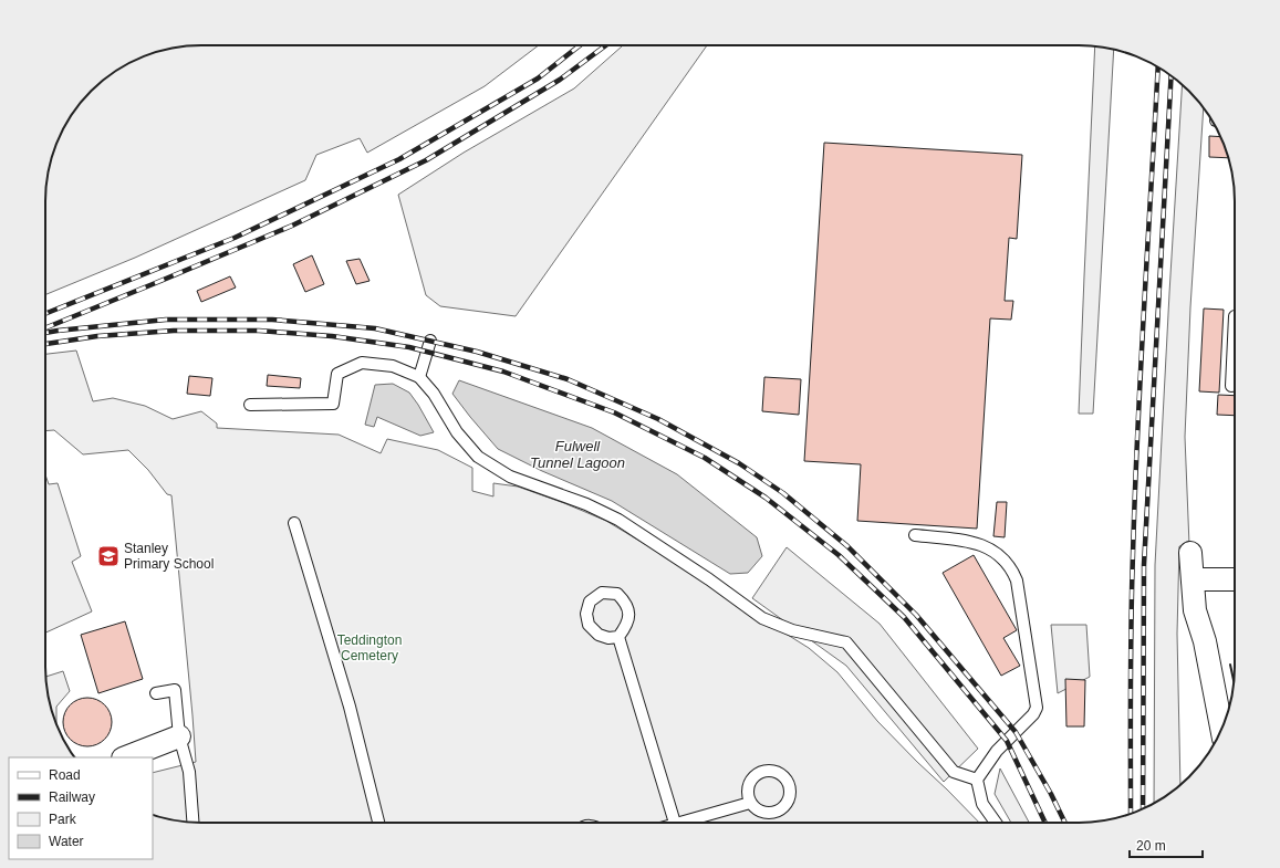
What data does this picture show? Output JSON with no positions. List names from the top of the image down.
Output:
{
  "water": ["Fulwell Tunnel Lagoon"],
  "parks": ["Teddington Cemetery"],
  "places": {
    "school or university": ["Stanley Primary School"]
  },
  "legend": [
    "Road",
    "Railway",
    "Park",
    "Water"
  ],
  "scale_bar": "20 m"
}
